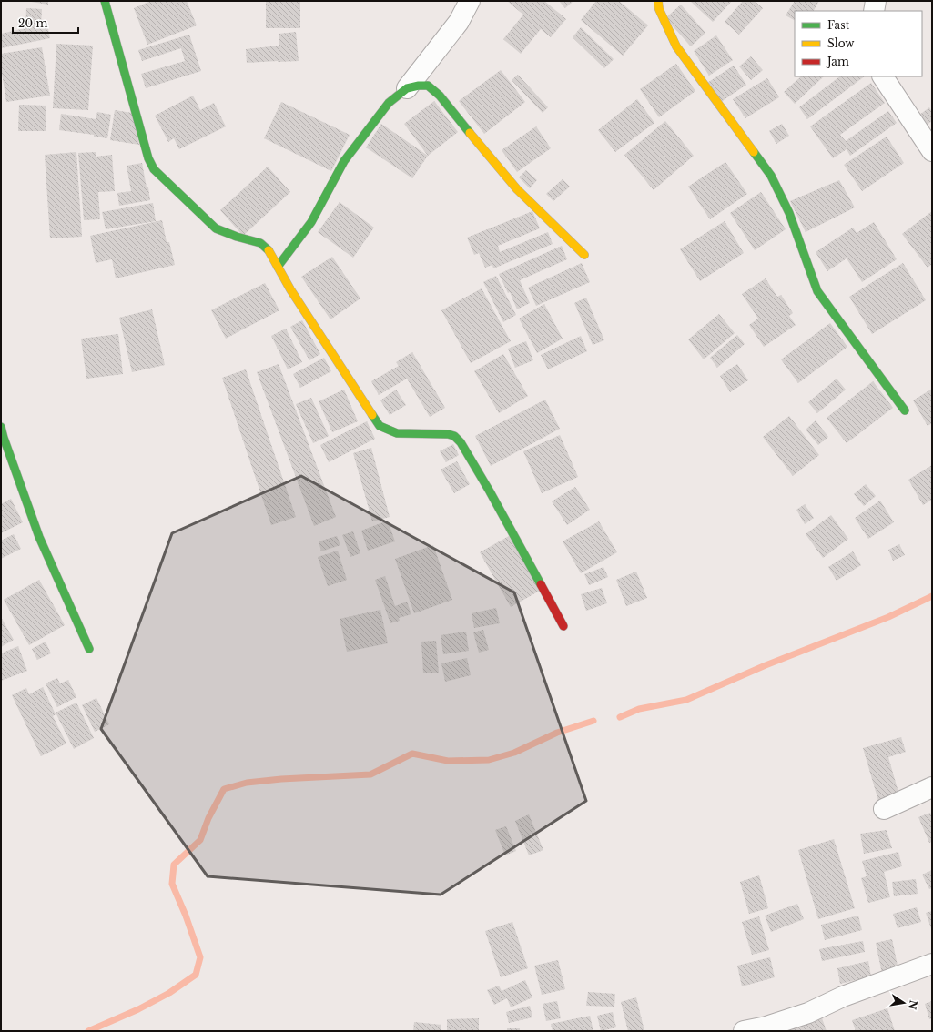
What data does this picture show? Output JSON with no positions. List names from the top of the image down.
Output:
{
  "legend": ["Fast", "Slow", "Jam"],
  "scale_bar": "20 m",
  "north": "right"
}
